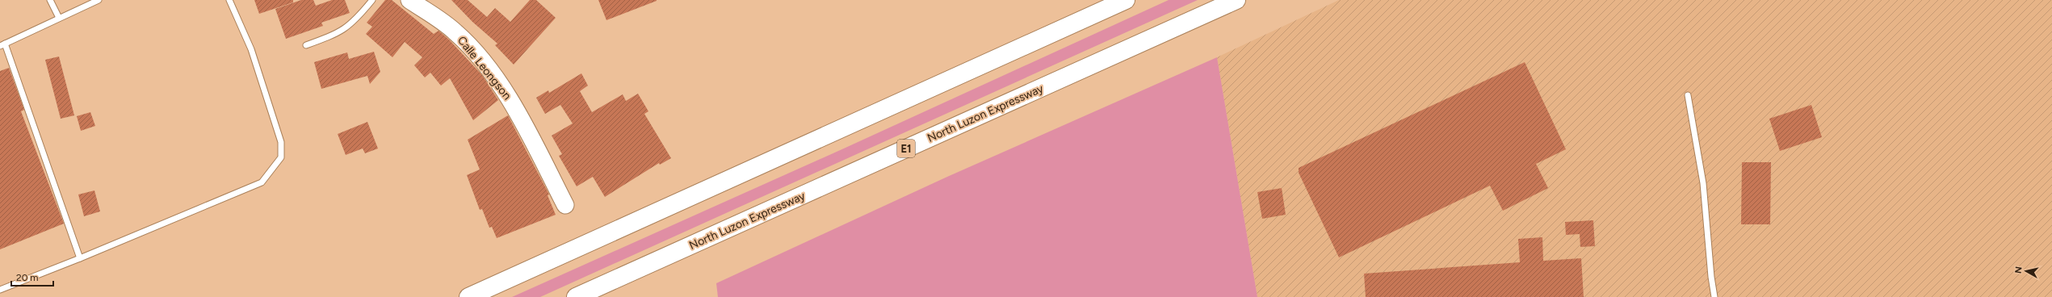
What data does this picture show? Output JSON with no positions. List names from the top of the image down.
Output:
{
  "streets": {
    "highway": ["North Luzon Expressway", "E1"],
    "main road": ["Calle Leongson"]
  },
  "scale_bar": "20 m",
  "north": "left"
}
